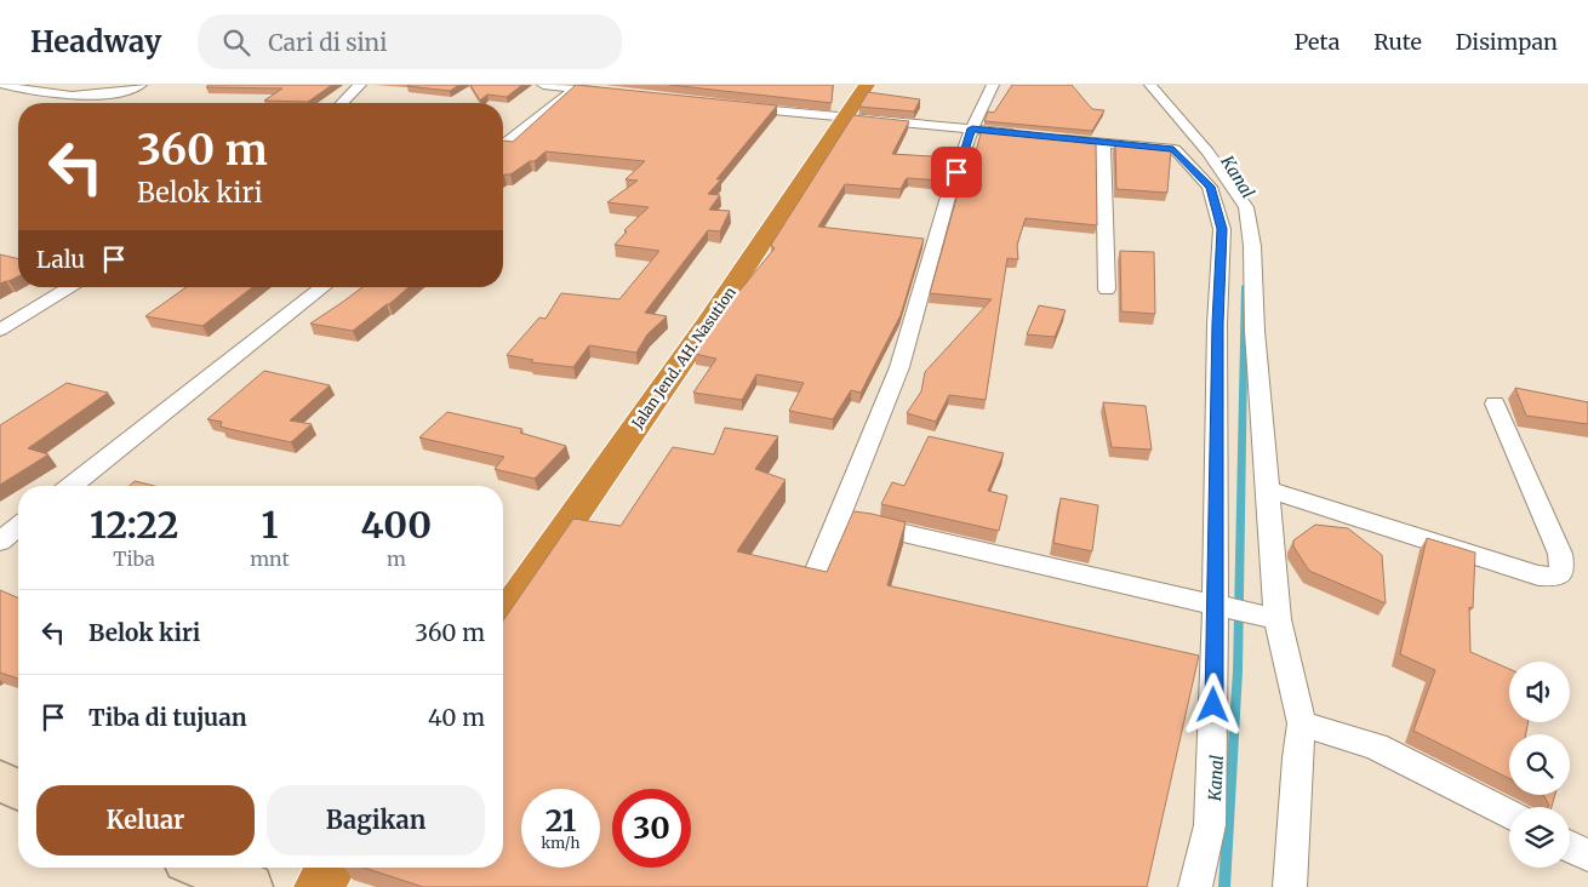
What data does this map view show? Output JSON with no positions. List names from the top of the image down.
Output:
{
  "streets": {
    "highway": ["Jalan Jend. AH. Nasution"]
  },
  "water": ["Kanal"],
  "page": {
    "header": "Headway",
    "search": "Cari di sini",
    "nav": ["Peta", "Rute", "Disimpan"],
    "turn": ["360 m", "Belok kiri"],
    "then": "Lalu",
    "eta": [
      "12:22",
      "Tiba",
      "1",
      "mnt",
      "400",
      "m"
    ],
    "list": [
      {
        "name": "Belok kiri",
        "value": "360 m"
      },
      {
        "name": "Tiba di tujuan",
        "value": "40 m"
      }
    ],
    "buttons": ["Keluar", "Bagikan"],
    "speed": "21 km/h",
    "limit": "30"
  }
}
